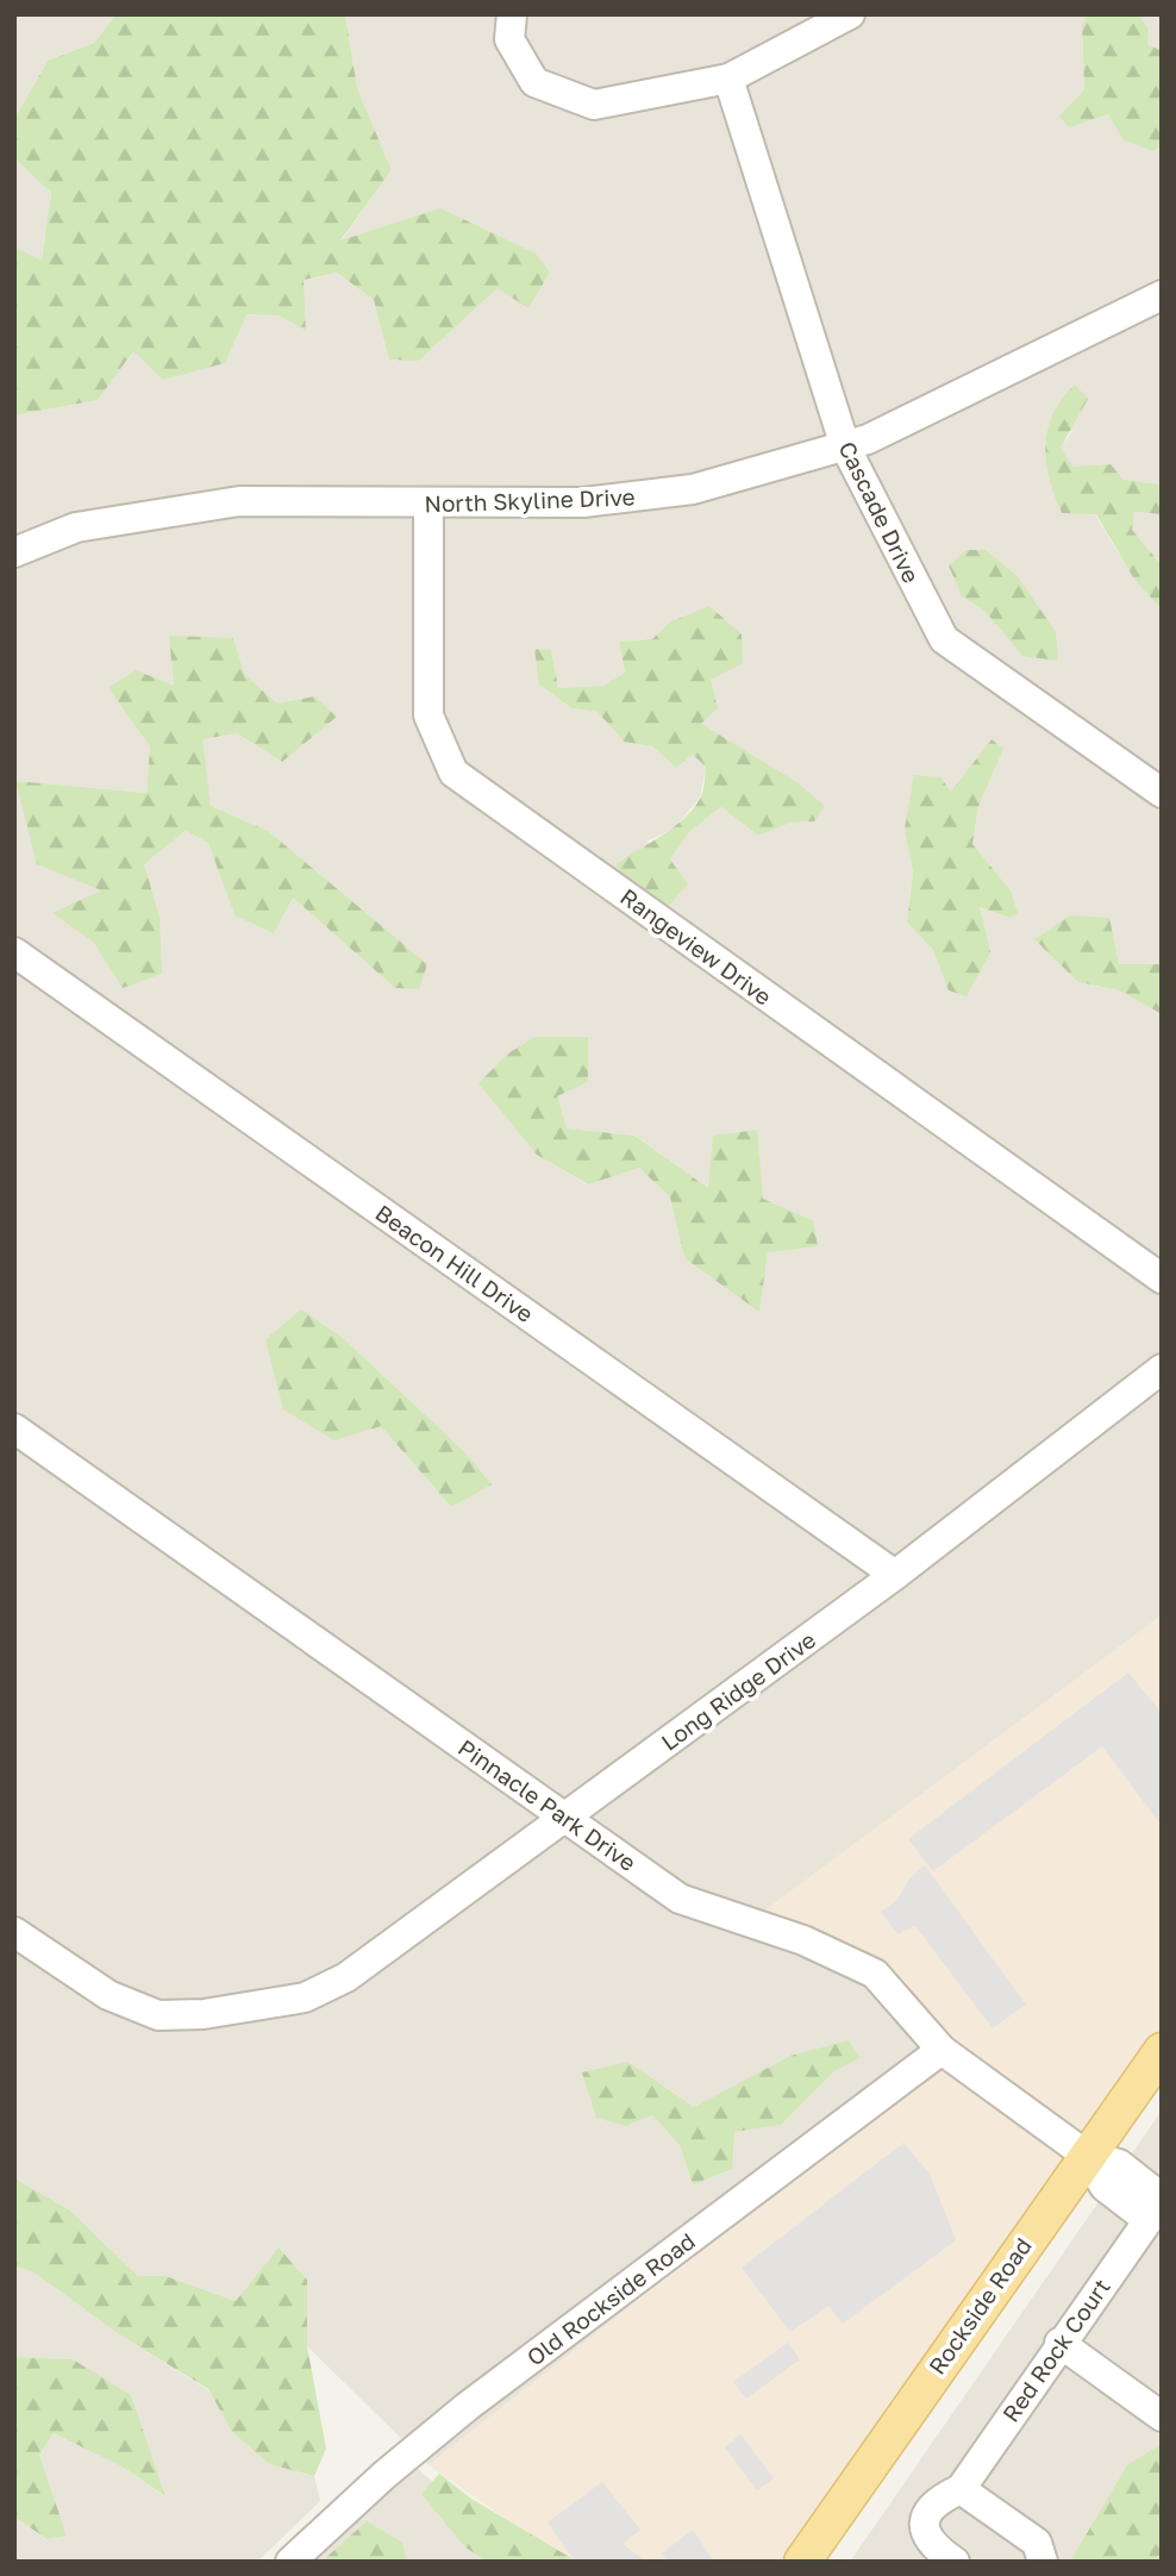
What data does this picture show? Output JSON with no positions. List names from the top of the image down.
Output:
{
  "streets": {
    "main road": ["Rockside Road"],
    "street": [
      "North Skyline Drive",
      "Cascade Drive",
      "Rangeview Drive",
      "Beacon Hill Drive",
      "Long Ridge Drive",
      "Pinnacle Park Drive",
      "Old Rockside Road",
      "Red Rock Court"
    ]
  },
  "crossings": [
    ["North Skyline Drive", "Cascade Drive"],
    ["North Skyline Drive", "Rangeview Drive"],
    ["Beacon Hill Drive", "Long Ridge Drive"],
    ["Long Ridge Drive", "Pinnacle Park Drive"],
    ["Pinnacle Park Drive", "Old Rockside Road"],
    ["Pinnacle Park Drive", "Rockside Road"],
    ["Pinnacle Park Drive", "Red Rock Court"]
  ]
}
